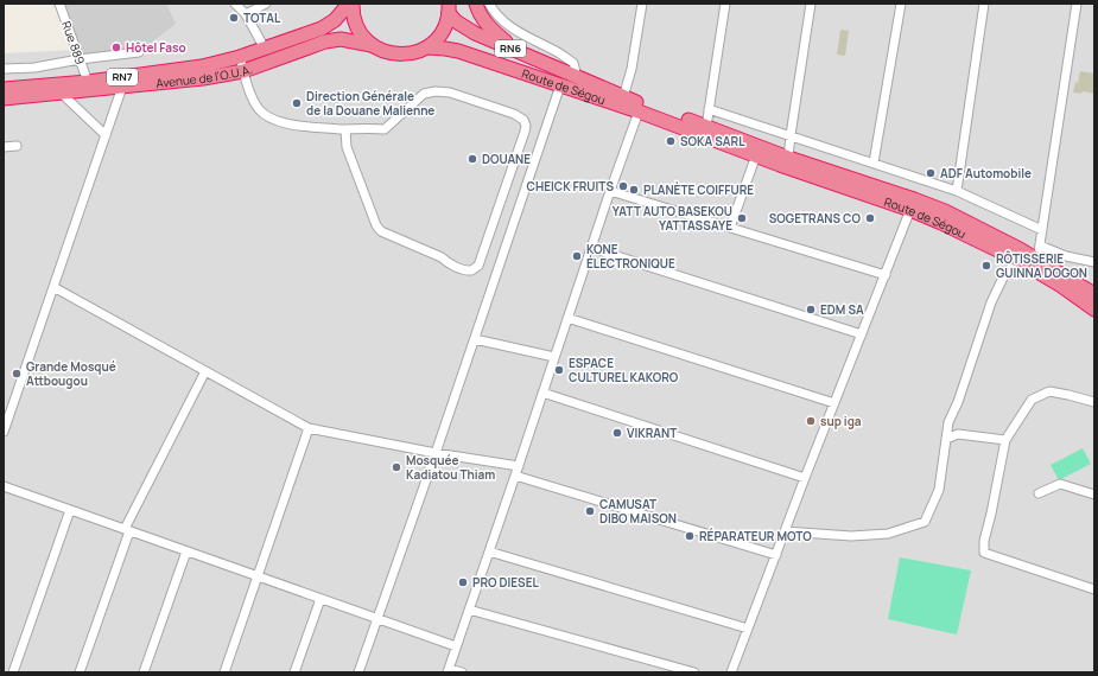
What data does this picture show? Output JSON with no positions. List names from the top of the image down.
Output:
{
  "streets": {
    "highway": [
      "RN6",
      "Avenue de l'O.U.A.",
      "RN7",
      "Route de Ségou"
    ],
    "street": ["Rue 889"]
  },
  "crossings": [
    ["Rue 889", "Avenue de l'O.U.A."],
    ["RN6", "Route de Ségou"],
    ["Avenue de l'O.U.A.", "Route de Ségou"]
  ],
  "places": [
    "TOTAL",
    "Hôtel Faso",
    "Direction Générale de la Douane Malienne",
    "SOKA SARL",
    "DOUANE",
    "ADF Automobile",
    "CHEICK FRUITS",
    "PLANÈTE COIFFURE",
    "YATT AUTO BASEKOU YATTASSAYE",
    "SOGETRANS CO",
    "KONE ÉLECTRONIQUE",
    "RÔTISSERIE GUINNA DOGON",
    "EDM SA",
    "ESPACE CULTUREL KAKORO",
    "Grande Mosqué Attbougou",
    "sup iga",
    "VIKRANT",
    "Mosquée Kadiatou Thiam",
    "CAMUSAT DIBO MAISON",
    "RÉPARATEUR MOTO",
    "PRO DIESEL"
  ]
}
